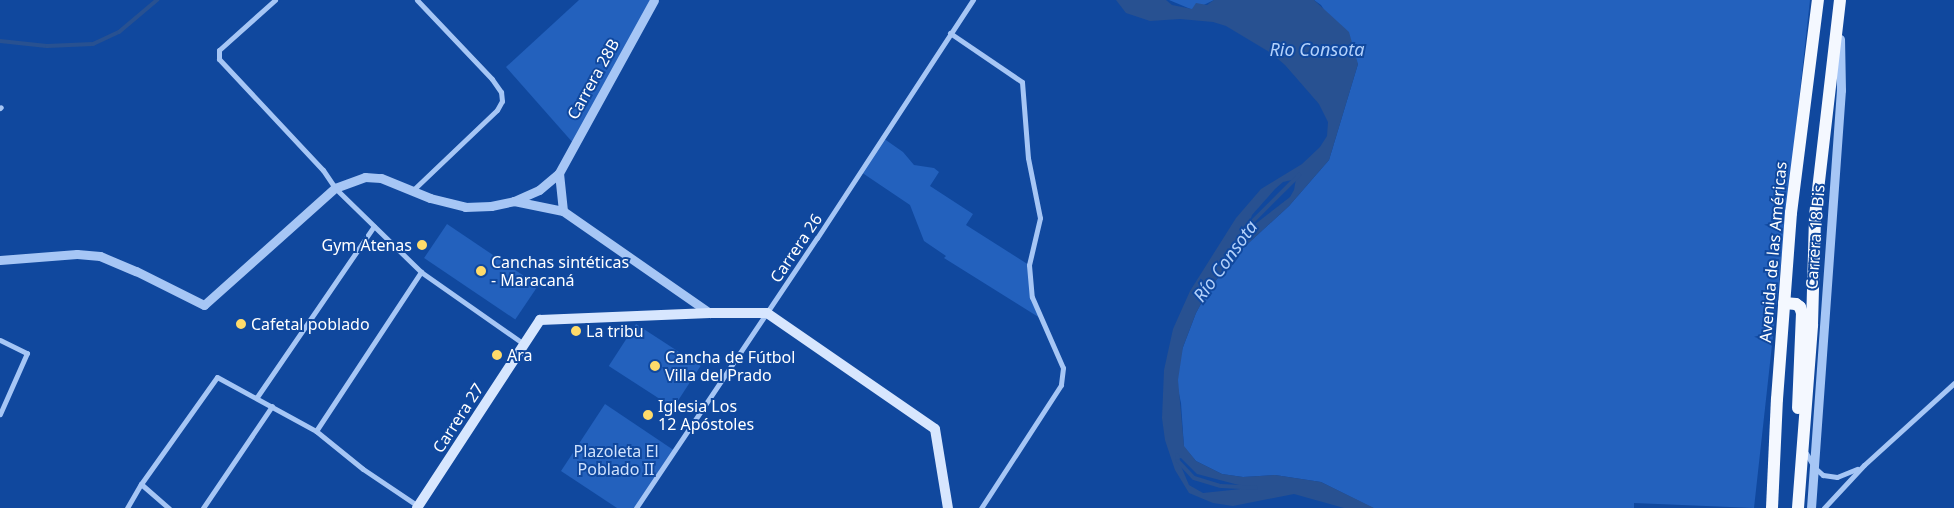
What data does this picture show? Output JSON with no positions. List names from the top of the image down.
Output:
{
  "streets": {
    "main road": ["Avenida de las Américas", "Carrera 27"],
    "street": ["Carrera 28B", "Carrera 18 Bis", "Carrera 26"]
  },
  "water": ["Rio Consota", "Río Consota"],
  "parks": ["Plazoleta El Poblado II"],
  "places": [
    "Gym Atenas",
    "Canchas sintéticas - Maracaná",
    "Cafetal poblado",
    "La tribu",
    "Ara",
    "Cancha de Fútbol Villa del Prado",
    "Iglesia Los 12 Apóstoles"
  ]
}
